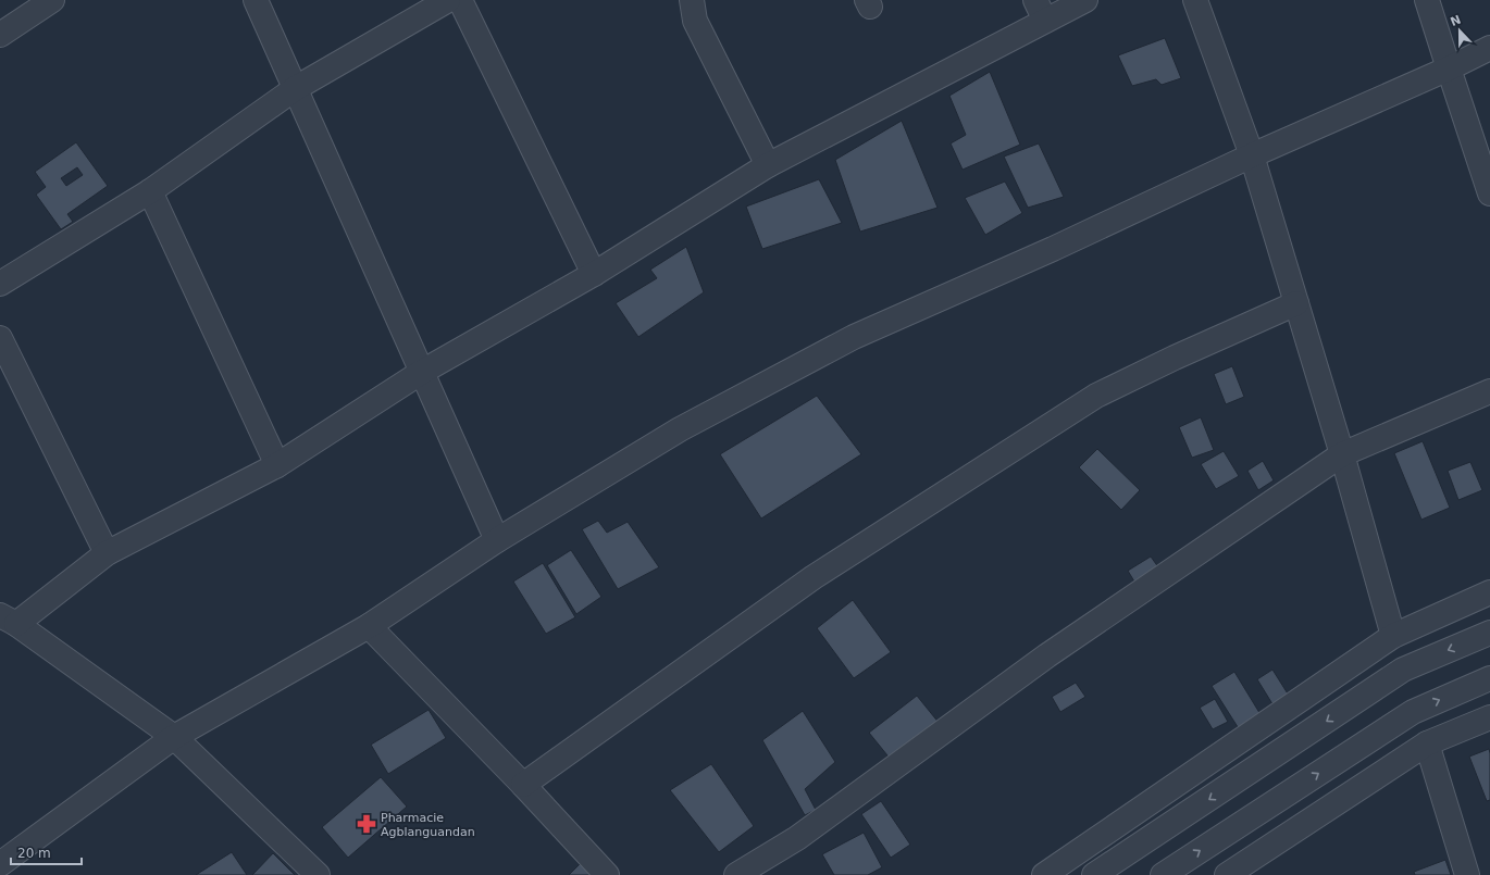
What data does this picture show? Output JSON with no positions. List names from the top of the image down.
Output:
{
  "places": {
    "pharmacy": ["Pharmacie Agblanguandan"]
  },
  "scale_bar": "20 m",
  "north": "top"
}
